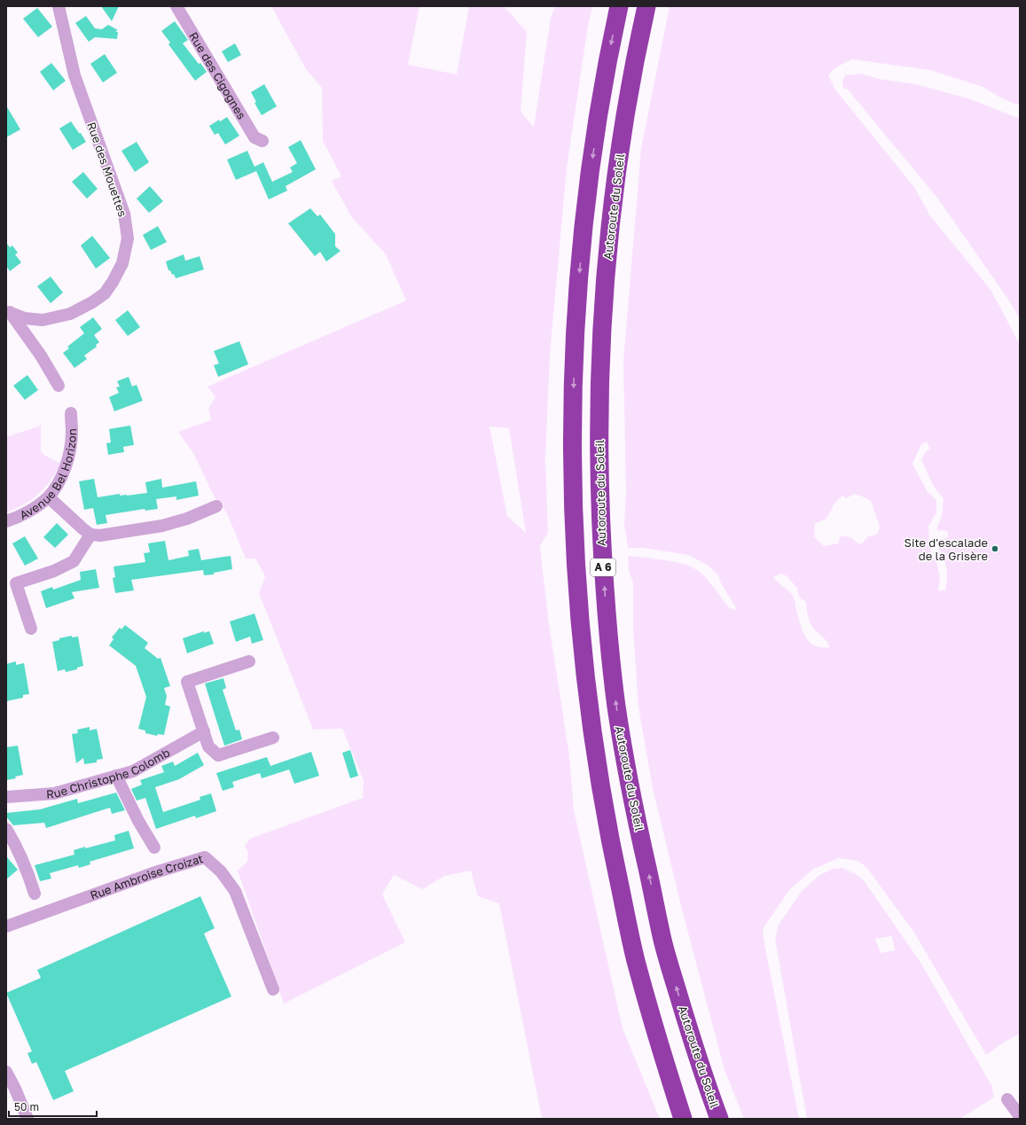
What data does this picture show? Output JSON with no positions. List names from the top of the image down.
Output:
{
  "streets": {
    "highway": ["Autoroute du Soleil", "A 6"],
    "street": [
      "Rue des Cigognes",
      "Rue des Mouettes",
      "Avenue Bel Horizon",
      "Rue Christophe Colomb",
      "Rue Ambroise Croizat"
    ]
  },
  "places": ["Site d'escalade de la Grisère"],
  "scale_bar": "50 m"
}
